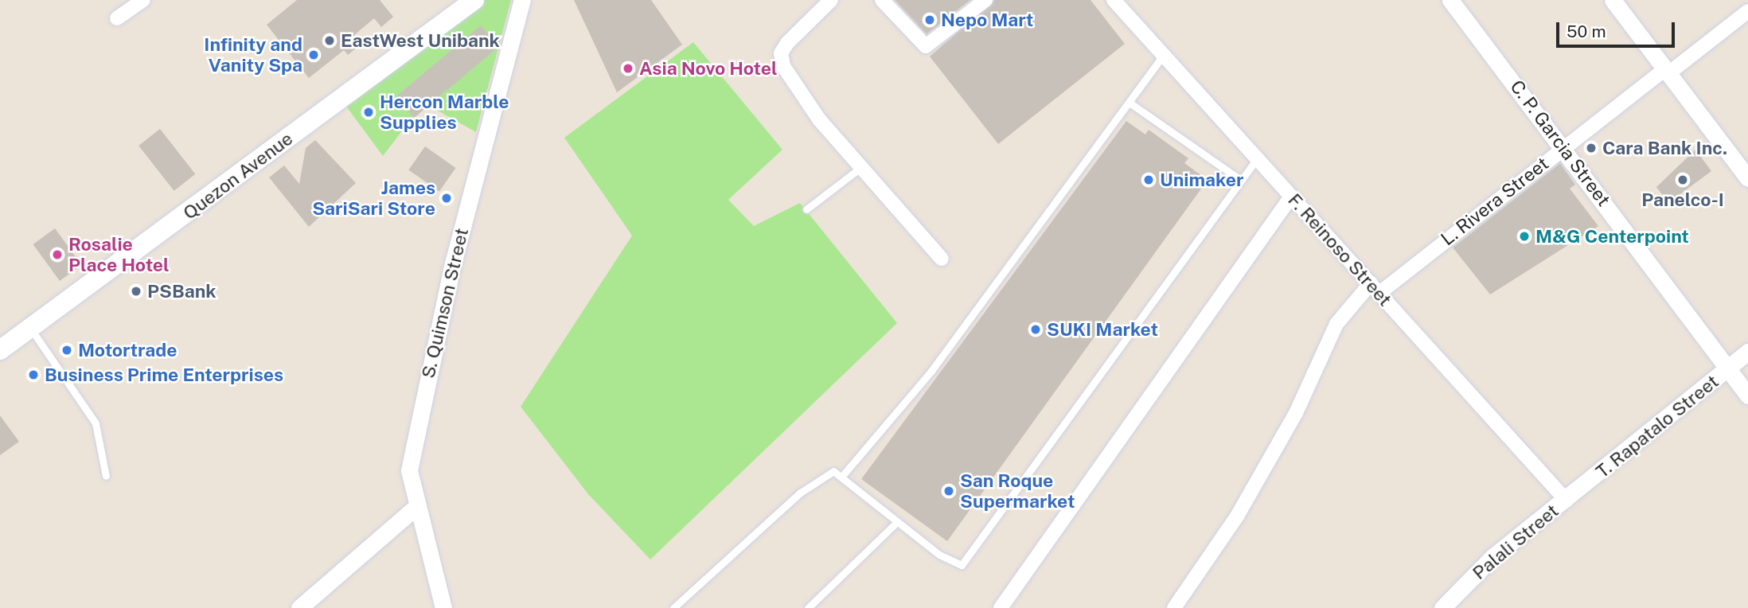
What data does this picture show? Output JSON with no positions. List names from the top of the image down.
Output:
{
  "streets": {
    "main road": ["Quezon Avenue"],
    "street": [
      "C. P. Garcia Street",
      "L. Rivera Street",
      "F. Reinoso Street",
      "S. Quimson Street",
      "T. Rapatalo Street",
      "Palali Street"
    ]
  },
  "crossings": [
    ["C. P. Garcia Street", "L. Rivera Street"],
    ["C. P. Garcia Street", "T. Rapatalo Street"],
    ["L. Rivera Street", "F. Reinoso Street"],
    ["F. Reinoso Street", "T. Rapatalo Street"],
    ["F. Reinoso Street", "Palali Street"],
    ["T. Rapatalo Street", "Palali Street"]
  ],
  "places": [
    "Nepo Mart",
    "EastWest Unibank",
    "Infinity and Vanity Spa",
    "Asia Novo Hotel",
    "Hercon Marble Supplies",
    "Cara Bank Inc.",
    "Unimaker",
    "Panelco-I",
    "James SariSari Store",
    "M&G Centerpoint",
    "Rosalie Place Hotel",
    "PSBank",
    "SUKI Market",
    "Motortrade",
    "Business Prime Enterprises",
    "San Roque Supermarket"
  ],
  "scale_bar": "50 m"
}
